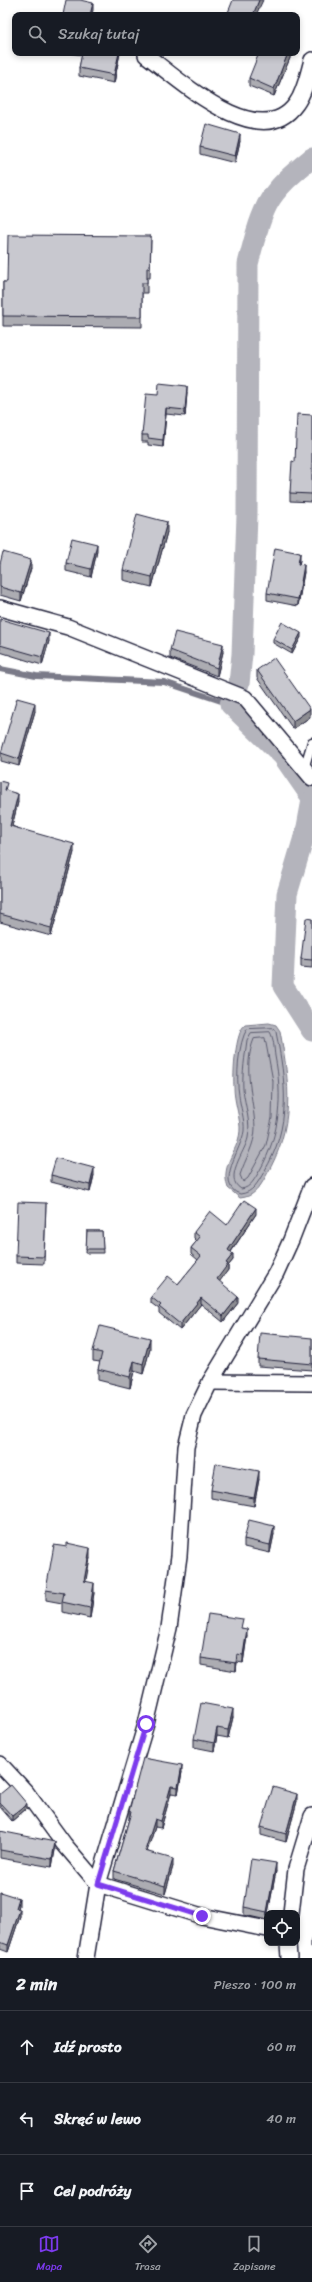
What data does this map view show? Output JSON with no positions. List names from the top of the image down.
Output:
{
  "page": {
    "search": "Szukaj tutaj",
    "heading": ["2 min", "Pieszo · 100 m"],
    "list": [
      ["Idź prosto", "60 m"],
      ["Skręć w lewo", "40 m"],
      "Cel podróży"
    ],
    "nav": ["Mapa", "Trasa", "Zapisane"]
  }
}
